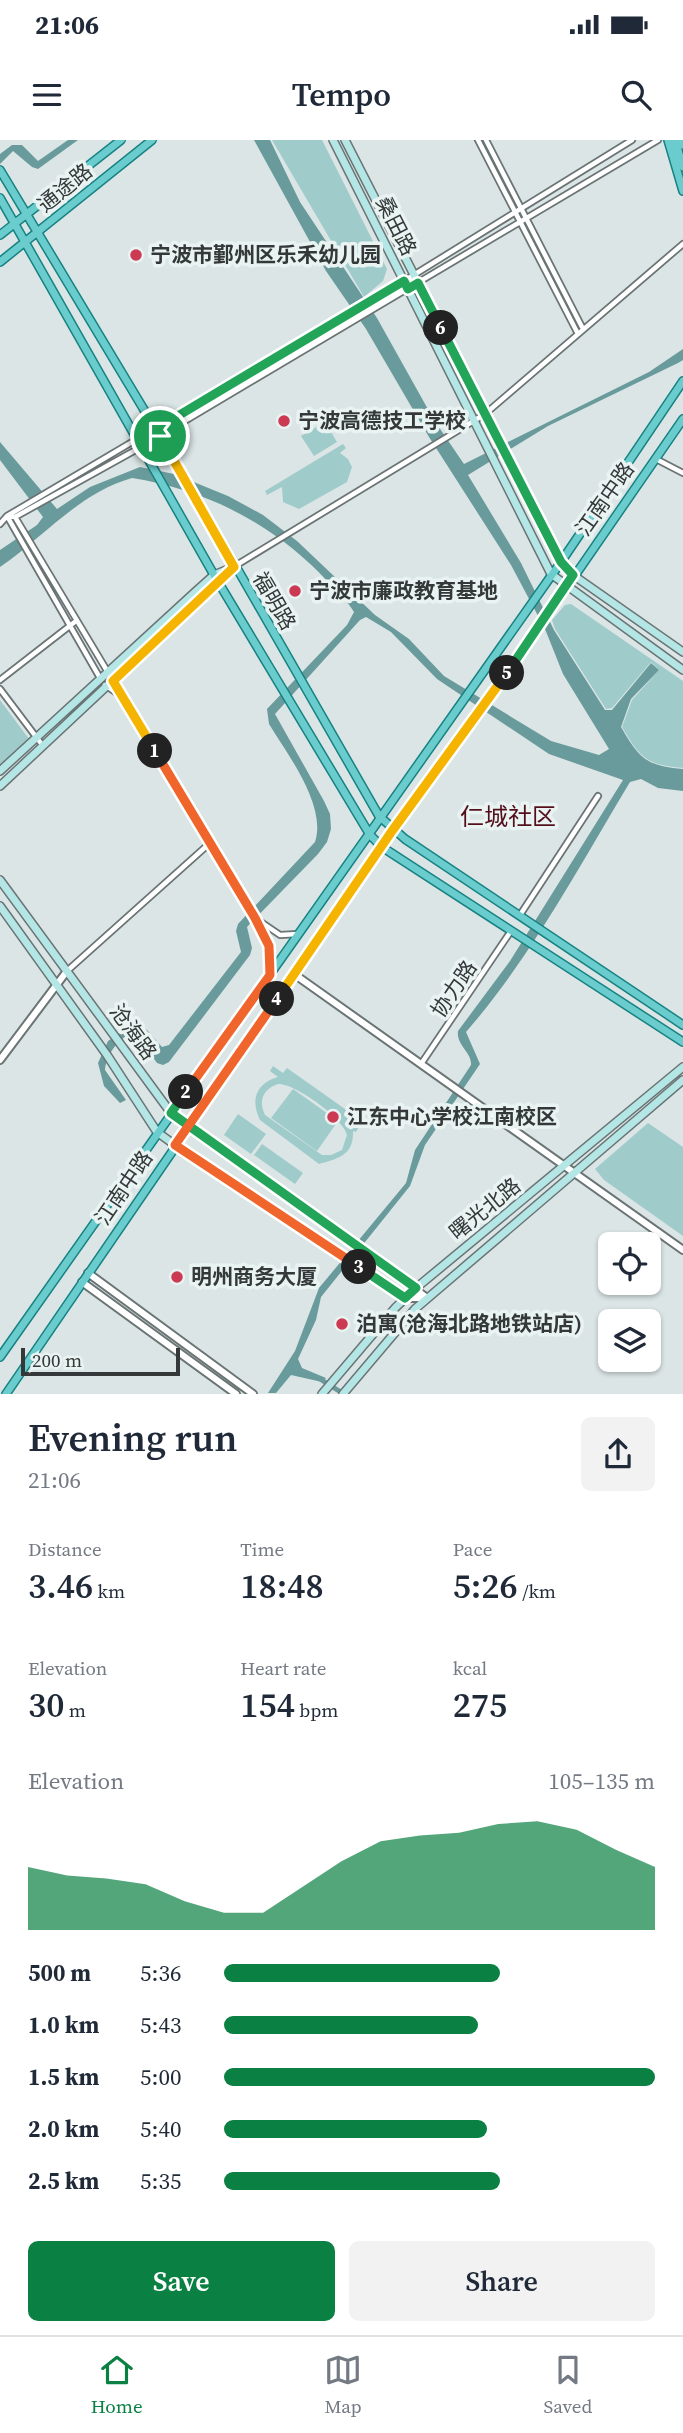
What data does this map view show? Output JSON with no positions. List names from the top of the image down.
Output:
{
  "streets": {
    "main road": [
      "通途路",
      "桑田路",
      "江南中路",
      "福明路",
      "沧海路",
      "曙光北路"
    ],
    "street": ["协力路"]
  },
  "crossings": [
    ["通途路", "福明路"],
    ["桑田路", "江南中路"],
    ["江南中路", "福明路"],
    ["江南中路", "沧海路"],
    ["福明路", "协力路"],
    ["沧海路", "曙光北路"]
  ],
  "districts": ["仁城社区"],
  "places": [
    "宁波市鄞州区乐禾幼儿园",
    "宁波高德技工学校",
    "宁波市廉政教育基地",
    "江东中心学校江南校区",
    "明州商务大厦",
    "泊寓(沧海北路地铁站店)"
  ],
  "scale_bar": "200 m",
  "page": {
    "status": "21:06",
    "header": "Tempo",
    "pins": [
      "6",
      "5",
      "1",
      "4",
      "2",
      "3"
    ],
    "scale": "200 m",
    "heading": ["Evening run", "21:06"],
    "stats": [
      ["Distance", "3.46 km"],
      ["Time", "18:48"],
      ["Pace", "5:26 /km"],
      ["Elevation", "30 m"],
      ["Heart rate", "154 bpm"],
      ["kcal", "275"]
    ],
    "chart": ["Elevation", "105–135 m"],
    "list": [
      {
        "name": "500 m",
        "note": "5:36"
      },
      {
        "name": "1.0 km",
        "note": "5:43"
      },
      {
        "name": "1.5 km",
        "note": "5:00"
      },
      {
        "name": "2.0 km",
        "note": "5:40"
      },
      {
        "name": "2.5 km",
        "note": "5:35"
      }
    ],
    "buttons": ["Save", "Share"],
    "tabs": ["Home", "Map", "Saved"]
  }
}
